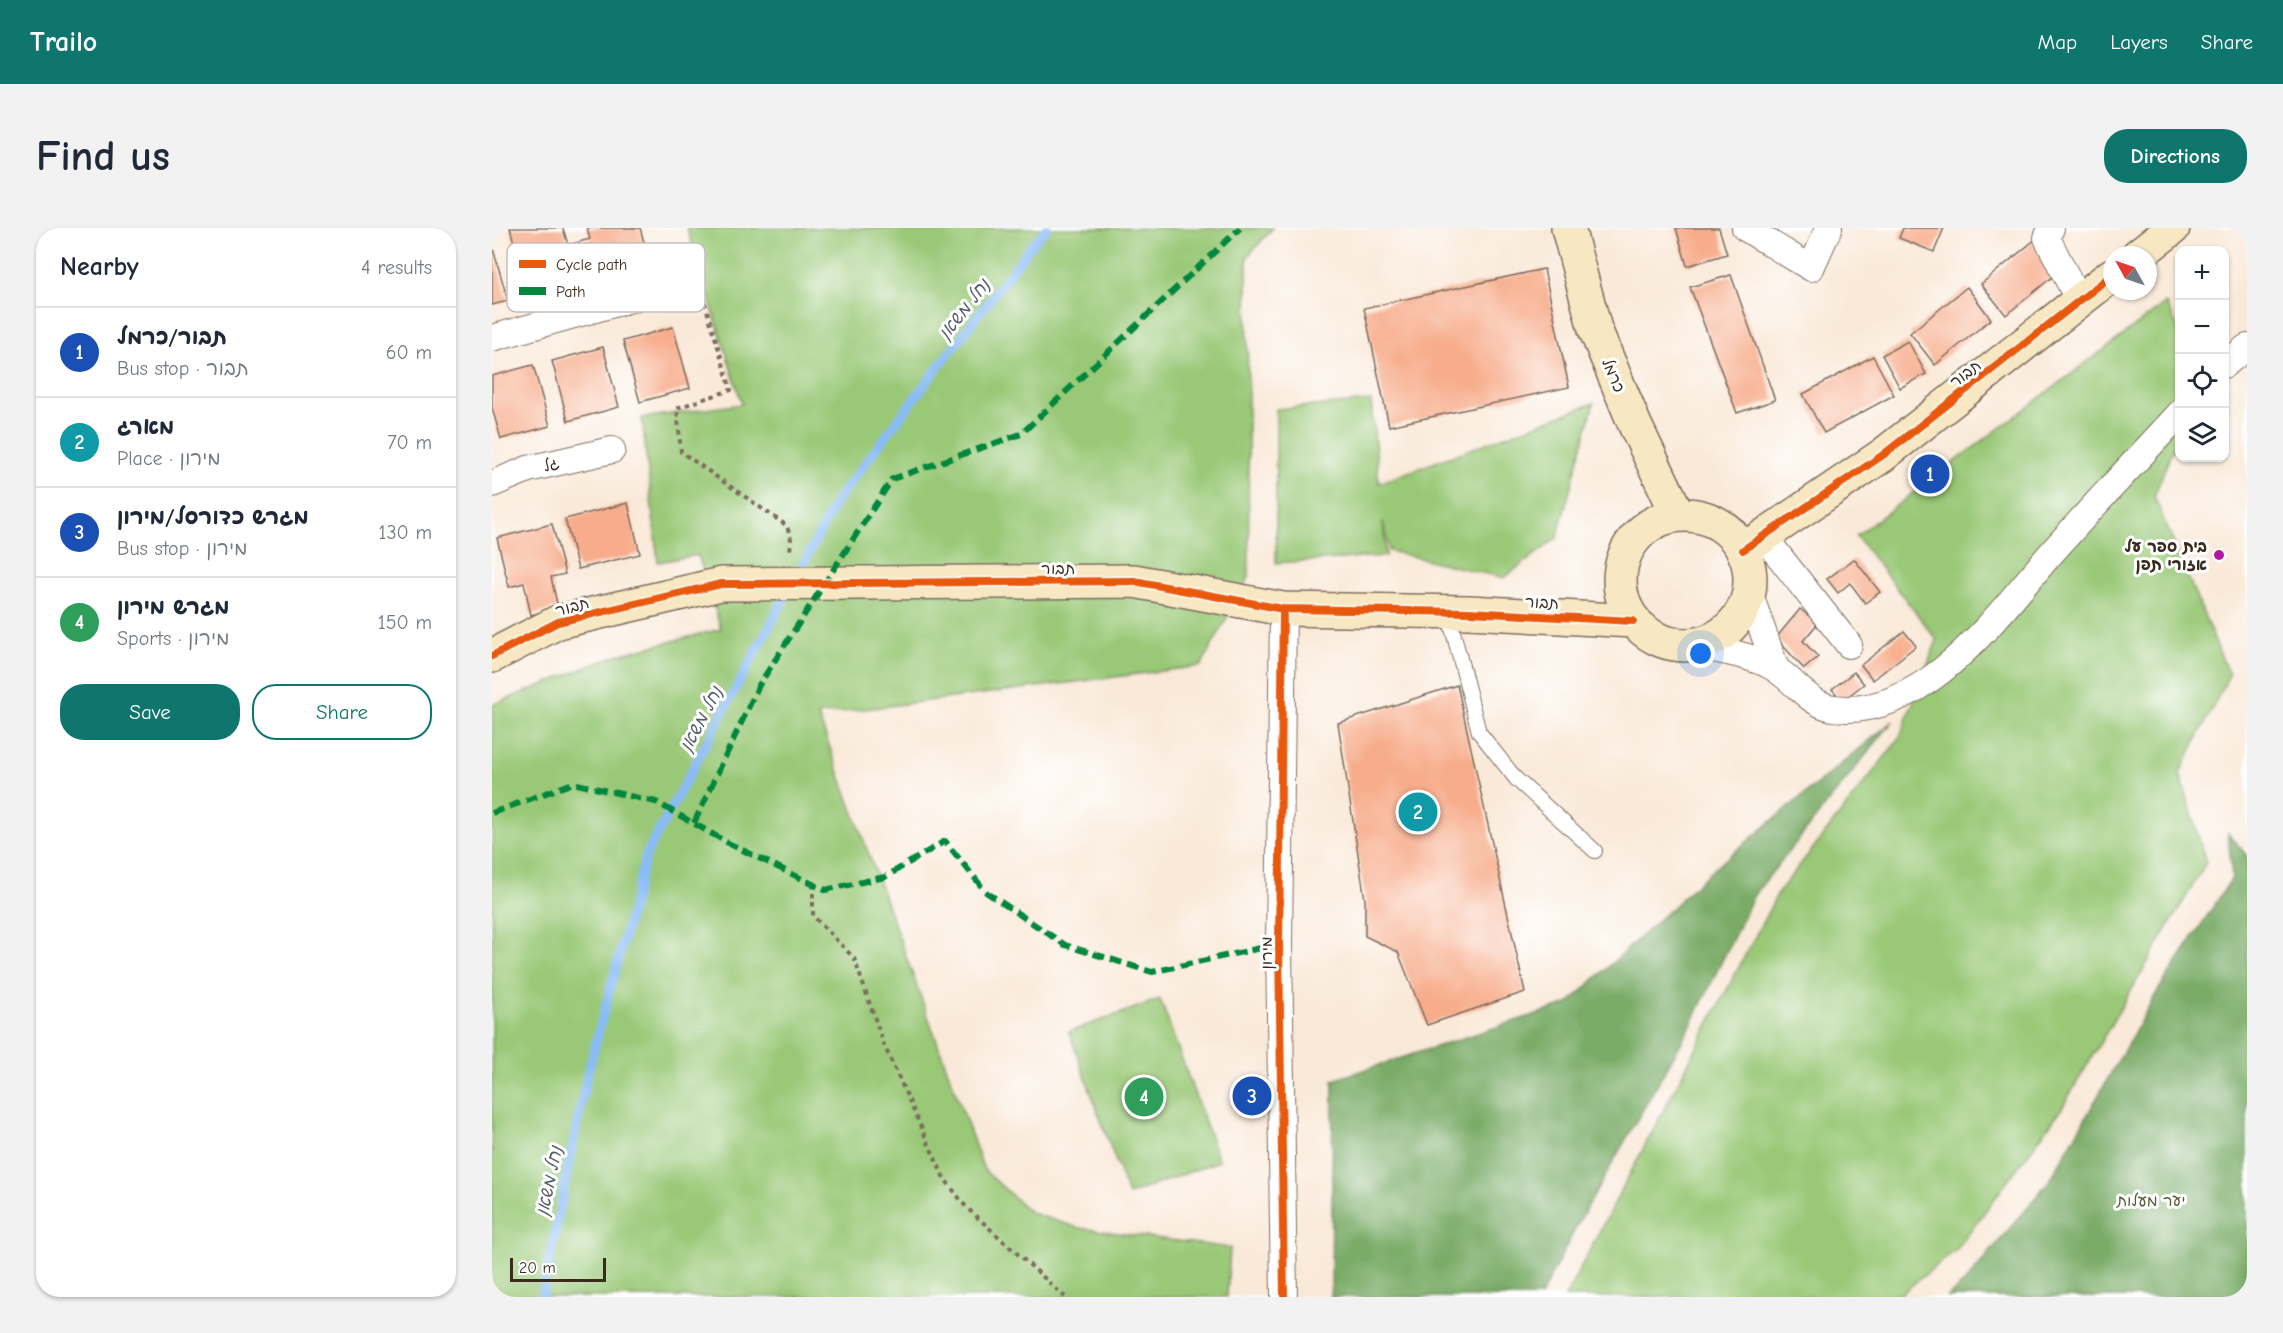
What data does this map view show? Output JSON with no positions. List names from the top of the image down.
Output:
{
  "streets": {
    "street": [
      "תבור",
      "כרמל",
      "גל",
      "מירון"
    ]
  },
  "crossings": [
    ["תבור", "כרמל"],
    ["תבור", "מירון"]
  ],
  "water": ["נחל משאן"],
  "parks": ["יער מעלות"],
  "places": ["בית ספר על אזורי תפן"],
  "legend": ["Cycle path", "Path"],
  "scale_bar": "20 m",
  "north": "top left",
  "page": {
    "header": "Trailo",
    "nav": ["Map", "Layers", "Share"],
    "buttons": [
      "Directions",
      ["Save", "Share"]
    ],
    "title": "Find us",
    "heading": ["Nearby", "4 results"],
    "map_buttons": ["+", "−"],
    "list": [
      {
        "mark": "1",
        "name": "תבור/כרמל",
        "note": "Bus stop · תבור",
        "value": "60 m"
      },
      {
        "mark": "2",
        "name": "מארג",
        "note": "Place · מירון",
        "value": "70 m"
      },
      {
        "mark": "3",
        "name": "מגרש כדורסל/מירון",
        "note": "Bus stop · מירון",
        "value": "130 m"
      },
      {
        "mark": "4",
        "name": "מגרש מירון",
        "note": "Sports · מירון",
        "value": "150 m"
      }
    ],
    "pins": [
      "1",
      "2",
      "3",
      "4"
    ],
    "scale": "20 m"
  }
}
